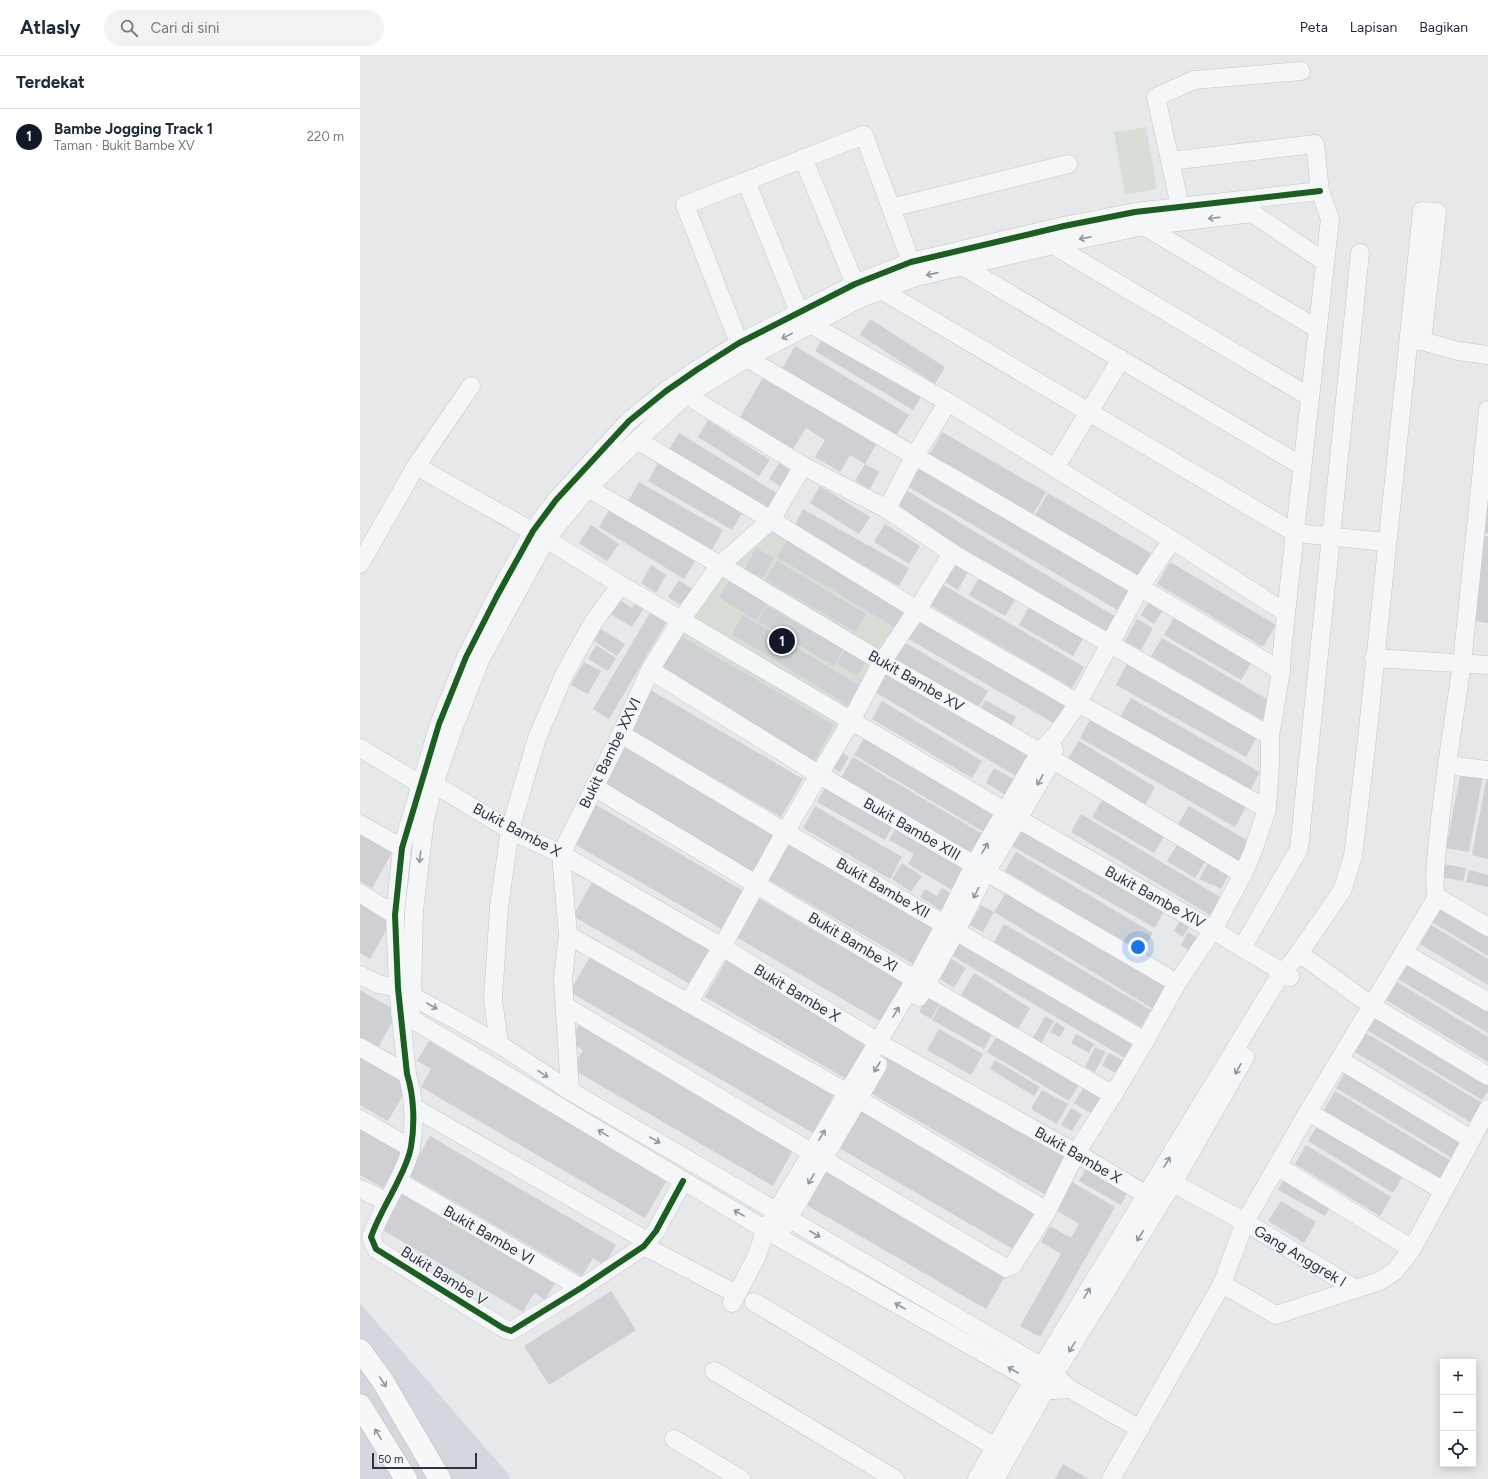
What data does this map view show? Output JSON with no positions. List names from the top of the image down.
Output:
{
  "streets": {
    "street": [
      "Bukit Bambe XV",
      "Bukit Bambe XXVI",
      "Bukit Bambe XIII",
      "Bukit Bambe X",
      "Bukit Bambe XII",
      "Bukit Bambe XIV",
      "Bukit Bambe XI",
      "Bukit Bambe VI",
      "Gang Anggrek I",
      "Bukit Bambe V"
    ]
  },
  "crossings": [
    ["Bukit Bambe XV", "Bukit Bambe XXVI"],
    ["Bukit Bambe XXVI", "Bukit Bambe XIII"],
    ["Bukit Bambe XXVI", "Bukit Bambe X"],
    ["Bukit Bambe XXVI", "Bukit Bambe XII"],
    ["Bukit Bambe XXVI", "Bukit Bambe XIV"],
    ["Bukit Bambe XXVI", "Bukit Bambe XI"],
    ["Bukit Bambe VI", "Bukit Bambe V"]
  ],
  "scale_bar": "50 m",
  "page": {
    "header": "Atlasly",
    "search": "Cari di sini",
    "nav": ["Peta", "Lapisan", "Bagikan"],
    "heading": "Terdekat",
    "list": [
      {
        "mark": "1",
        "name": "Bambe Jogging Track 1",
        "note": "Taman · Bukit Bambe XV",
        "value": "220 m"
      }
    ],
    "pins": "1",
    "map_buttons": ["+", "−"],
    "scale": "50 m"
  }
}
